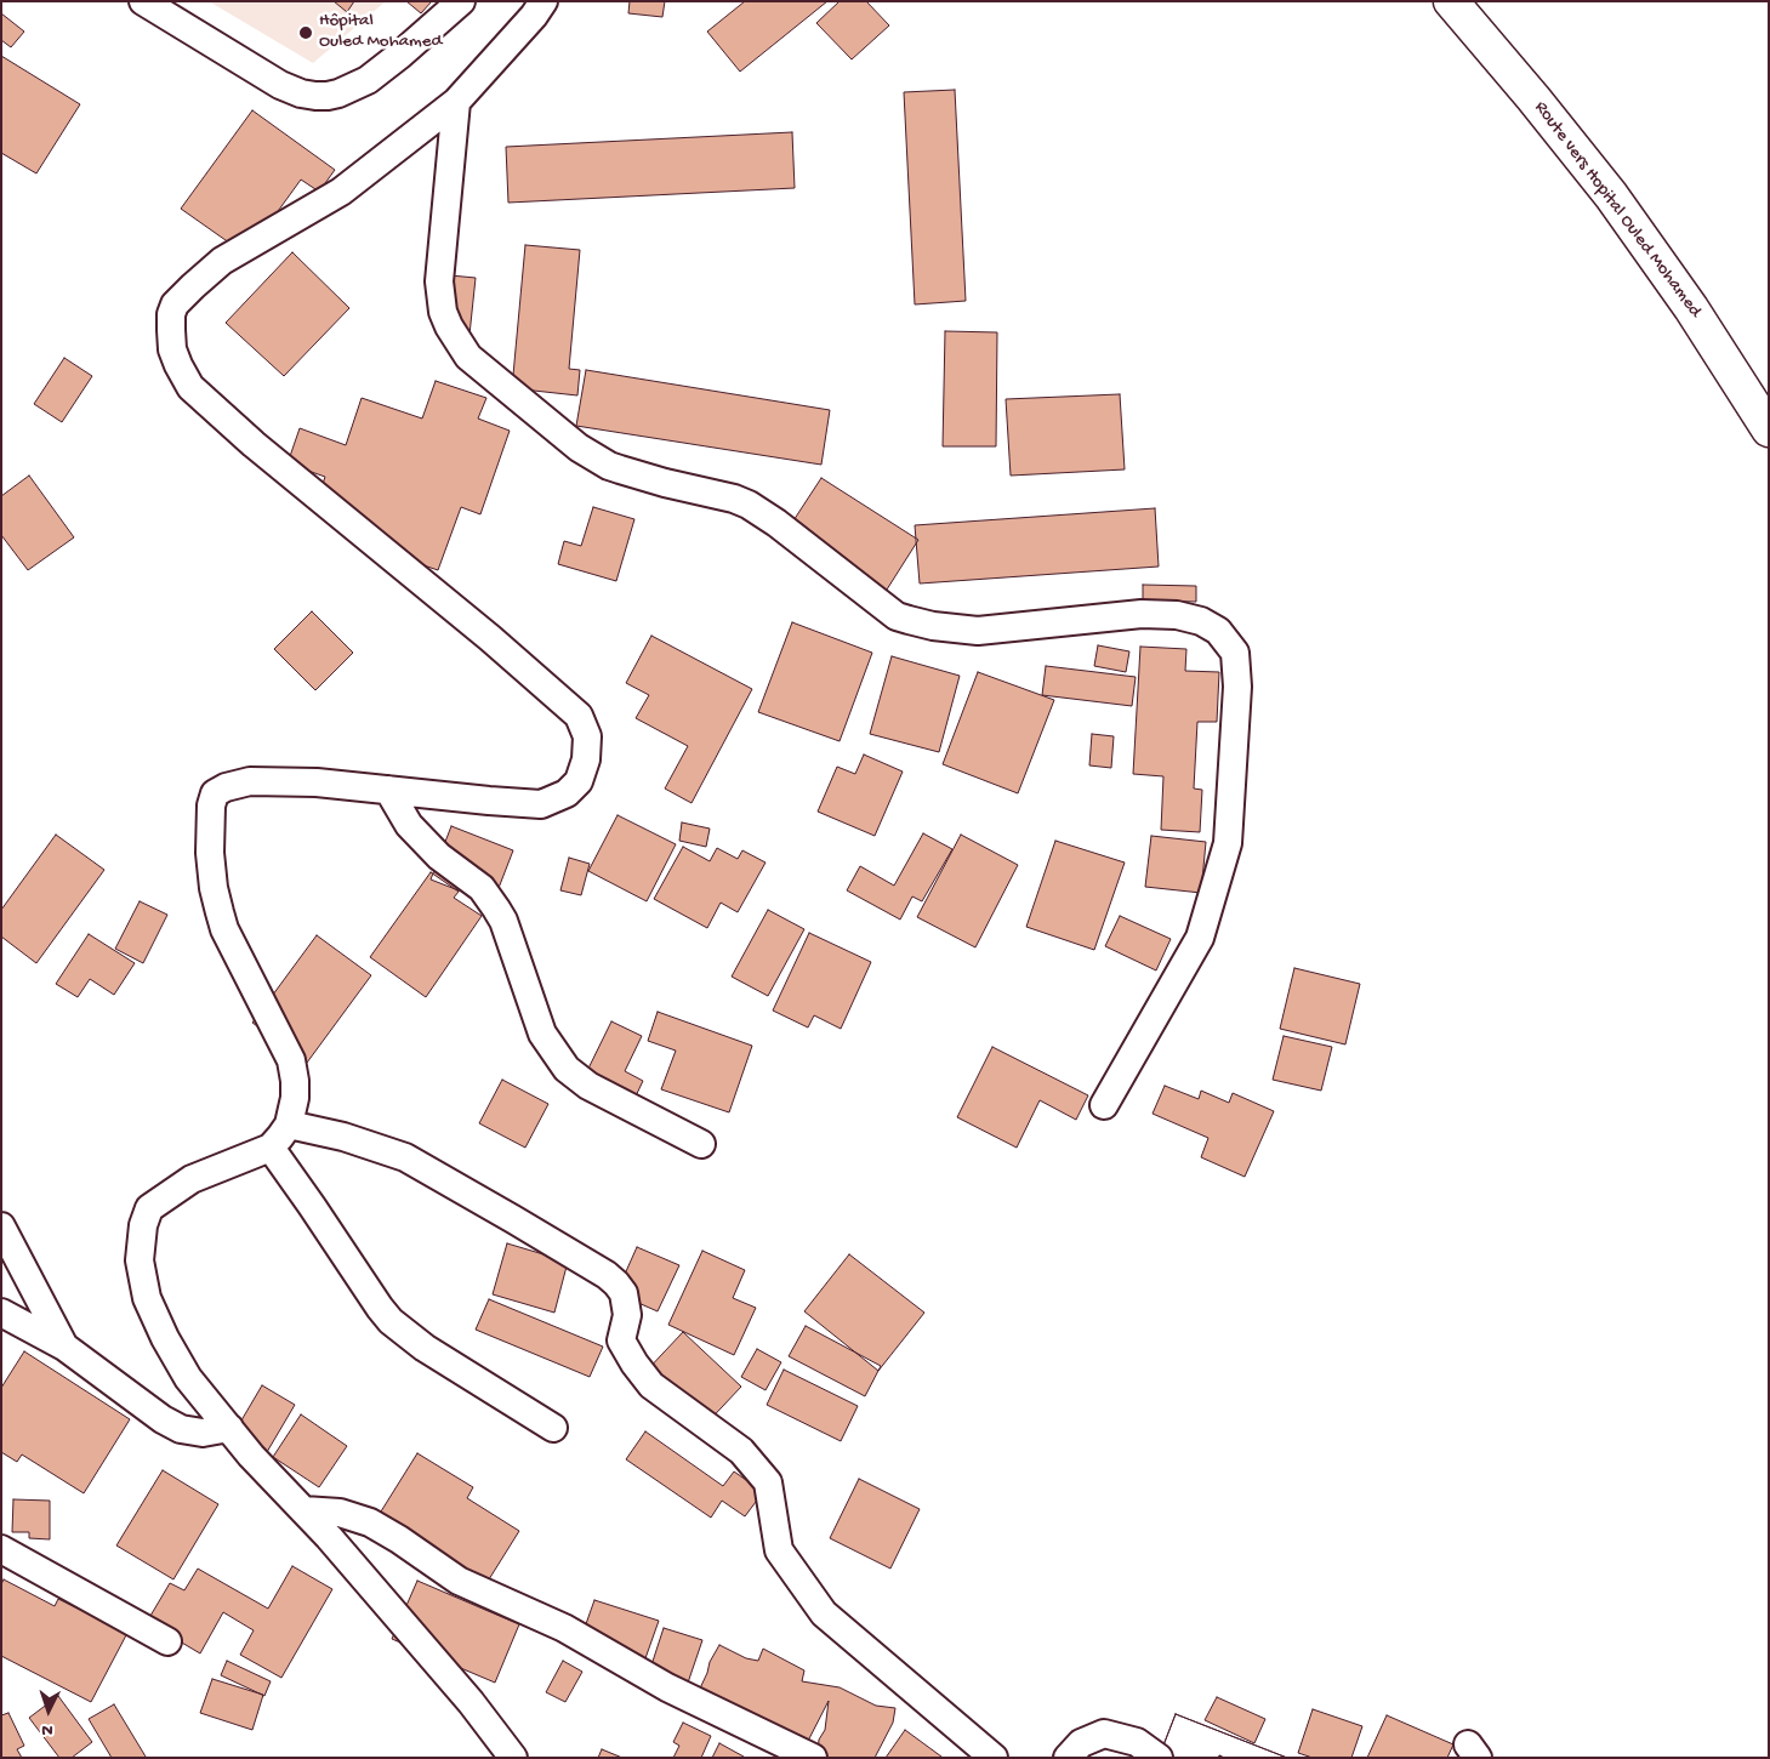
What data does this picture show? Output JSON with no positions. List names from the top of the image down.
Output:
{
  "streets": {
    "street": ["Route vers Hopital Ouled Mohamed"]
  },
  "places": ["Hôpital Ouled Mohamed"],
  "north": "bottom"
}
